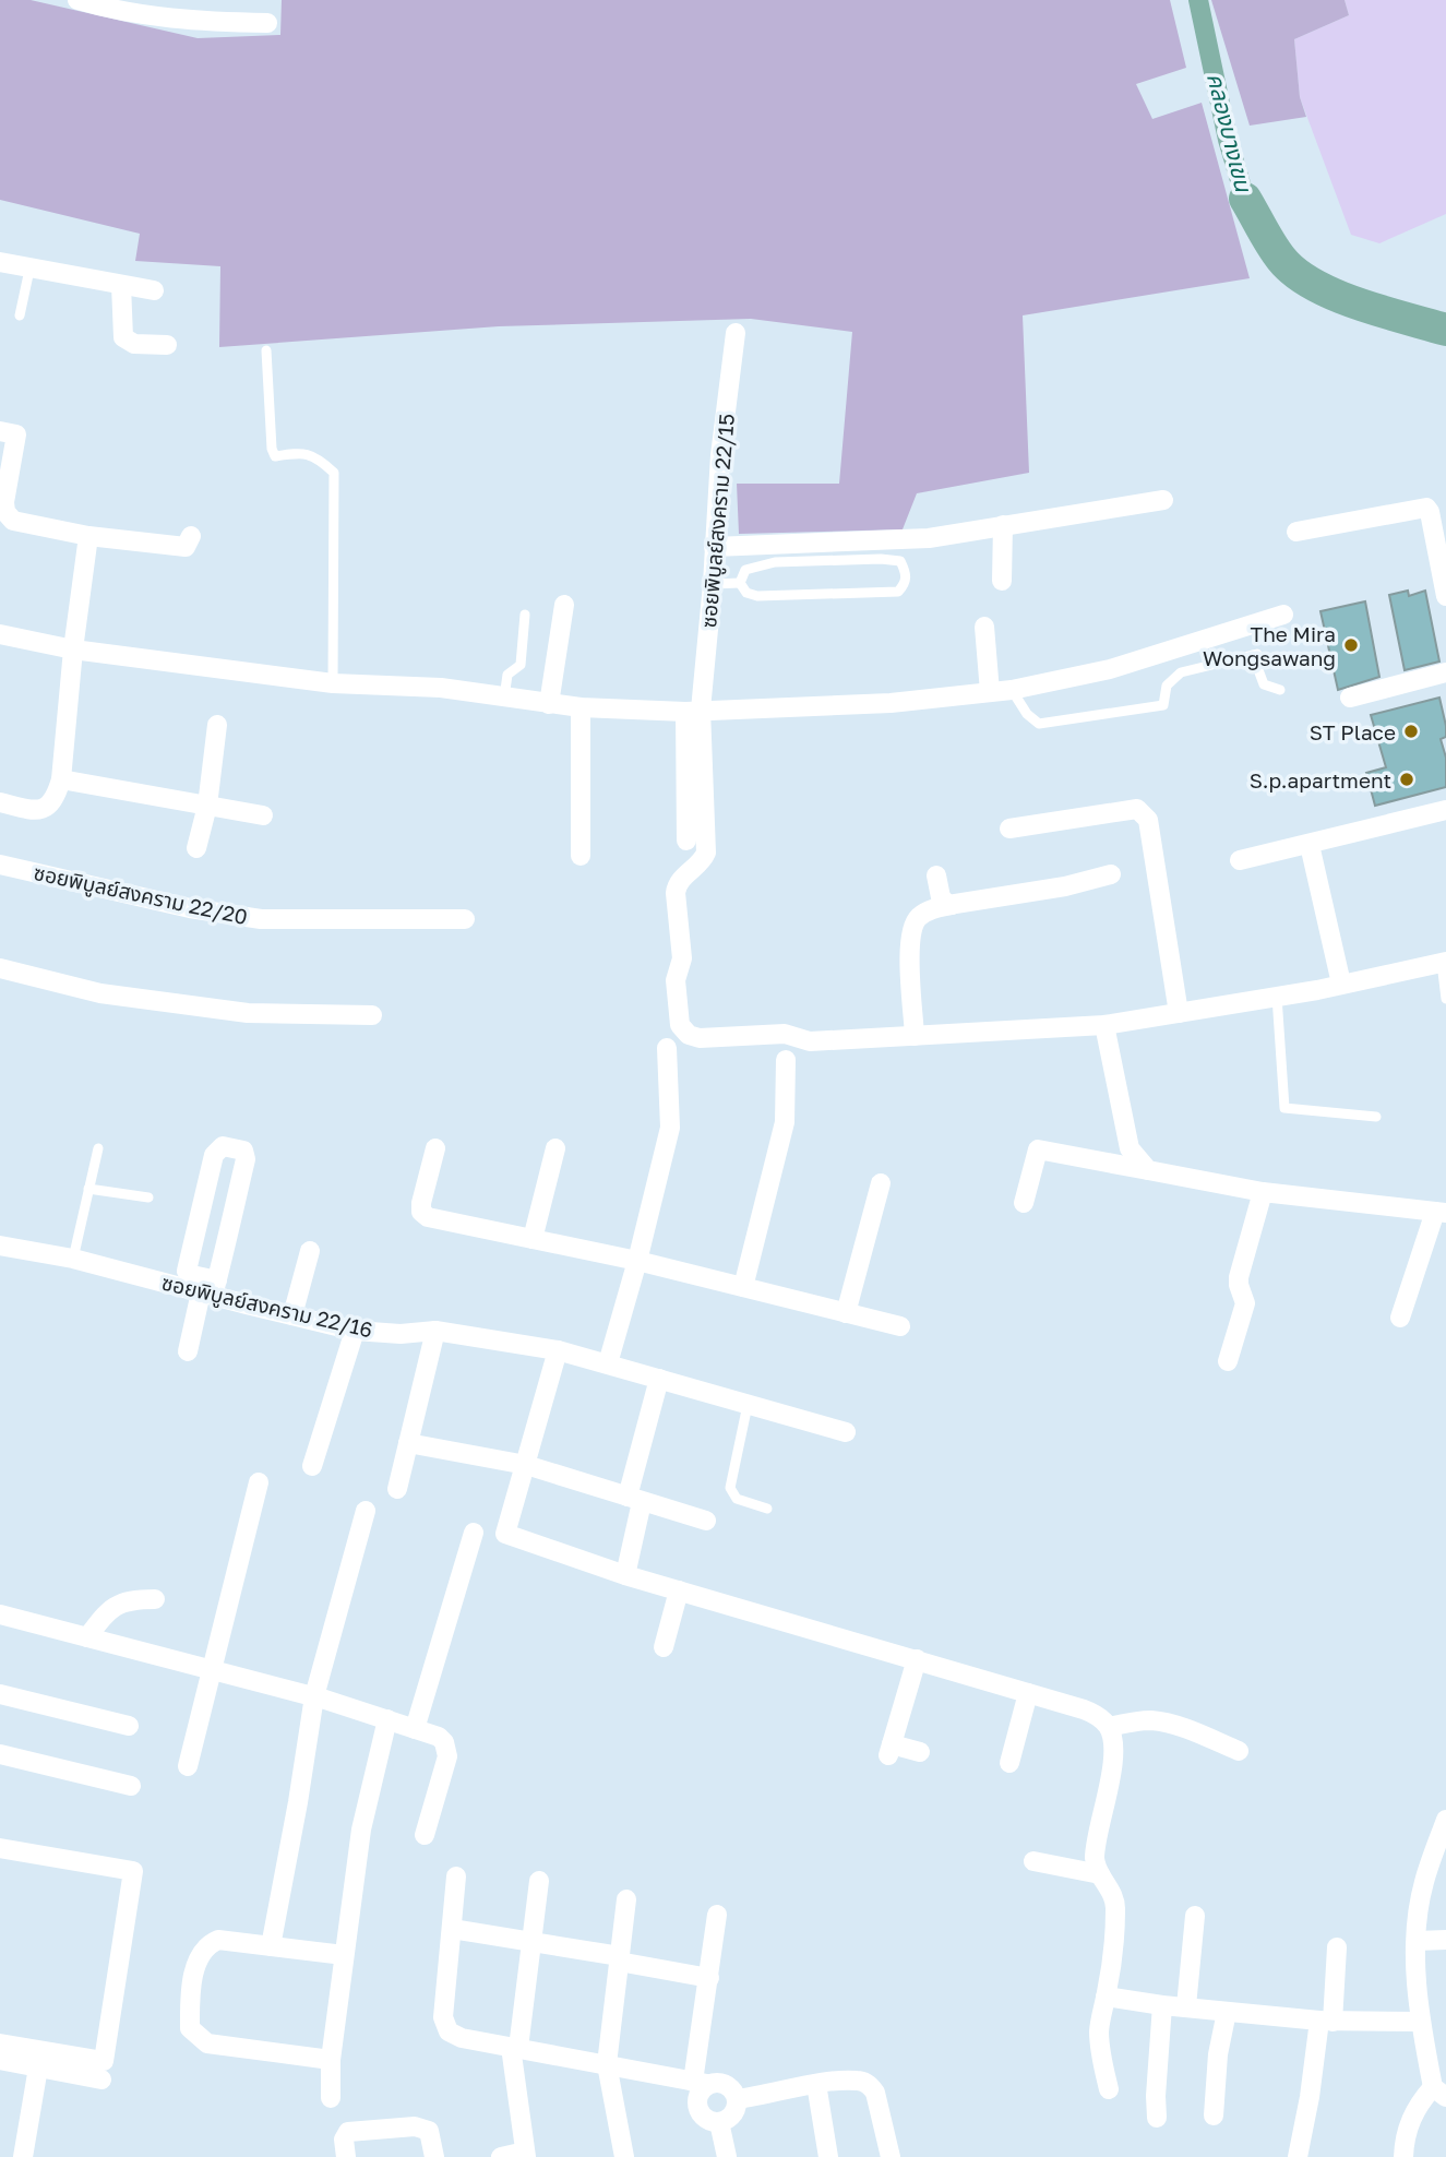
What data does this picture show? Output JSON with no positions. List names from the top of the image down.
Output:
{
  "streets": {
    "street": ["ซอยพิบูลย์สงคราม 22/15", "ซอยพิบูลย์สงคราม 22/20", "ซอยพิบูลย์สงคราม 22/16"]
  },
  "water": ["คลองบางเขน"],
  "places": ["The Mira Wongsawang", "ST Place", "S.p.apartment"]
}
